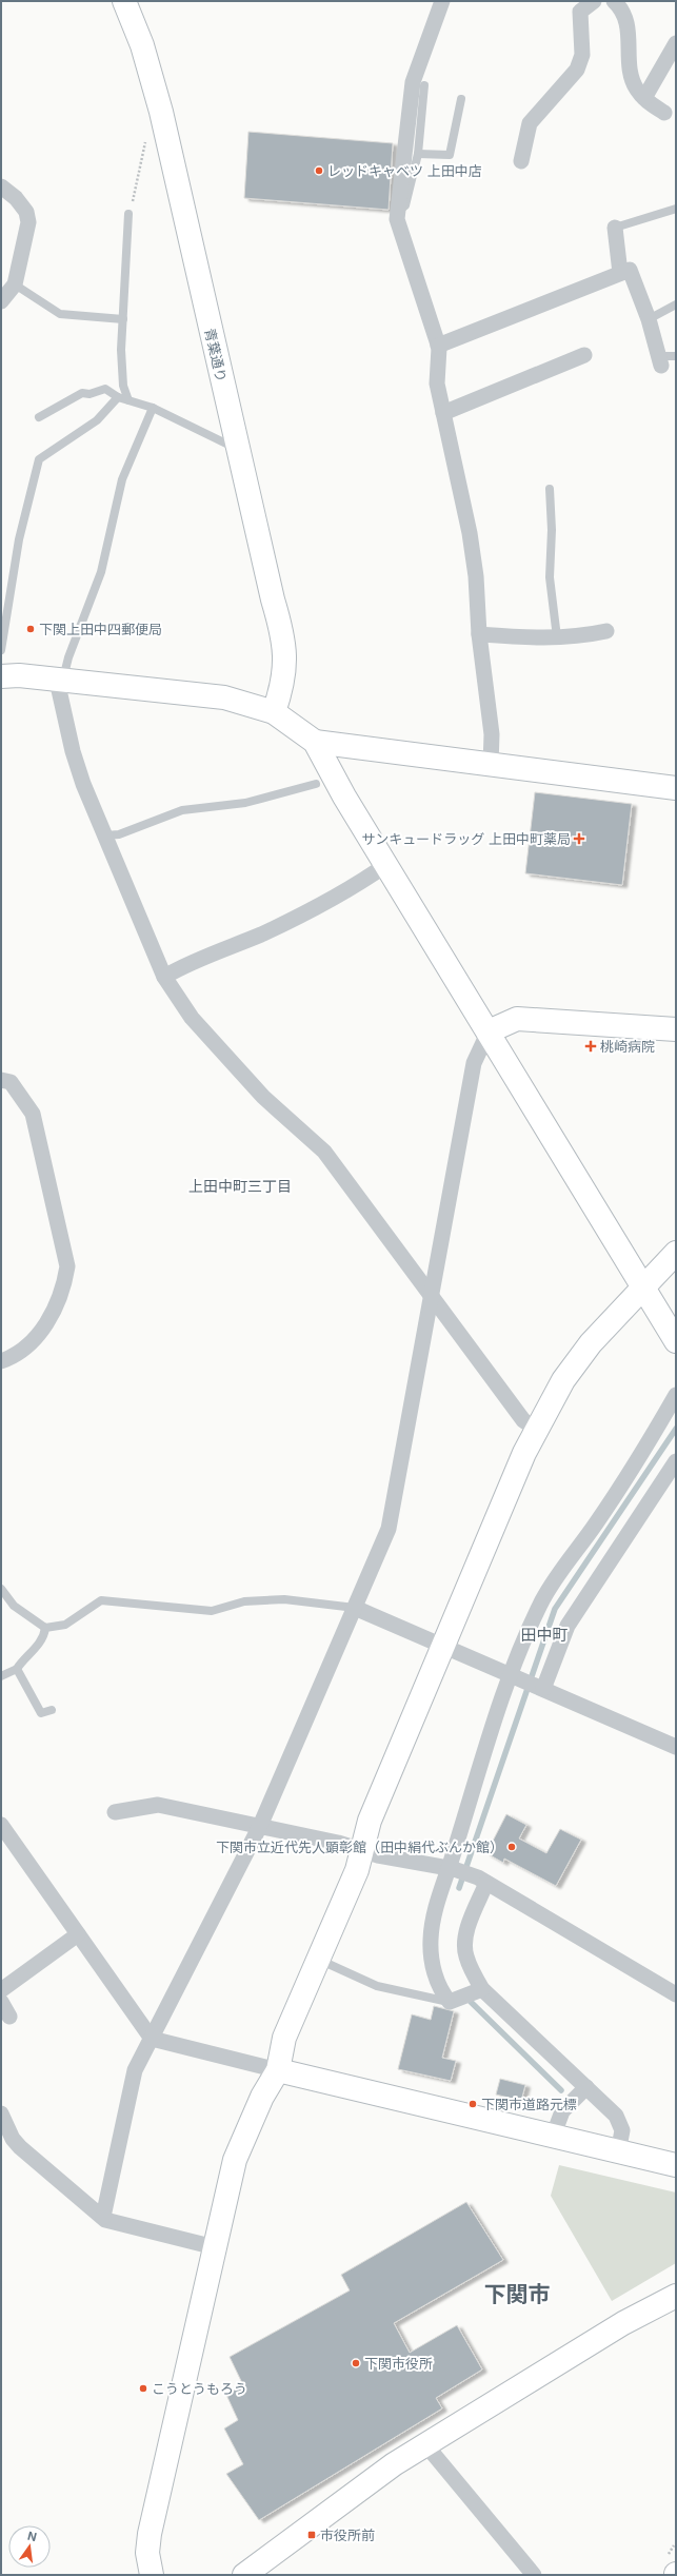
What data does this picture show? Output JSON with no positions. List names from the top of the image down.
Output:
{
  "streets": {
    "street": ["青葉通り"]
  },
  "districts": ["上田中町三丁目", "田中町", "下関市"],
  "places": {
    "other": [
      "レッドキャベツ 上田中店",
      "下関上田中四郵便局",
      "下関市立近代先人顕彰館（田中絹代ぶんか館）",
      "下関市道路元標",
      "下関市役所",
      "こうとうもろう"
    ],
    "health": ["サンキュードラッグ 上田中町薬局", "桃崎病院"],
    "transit": ["市役所前"]
  },
  "north": "top"
}
